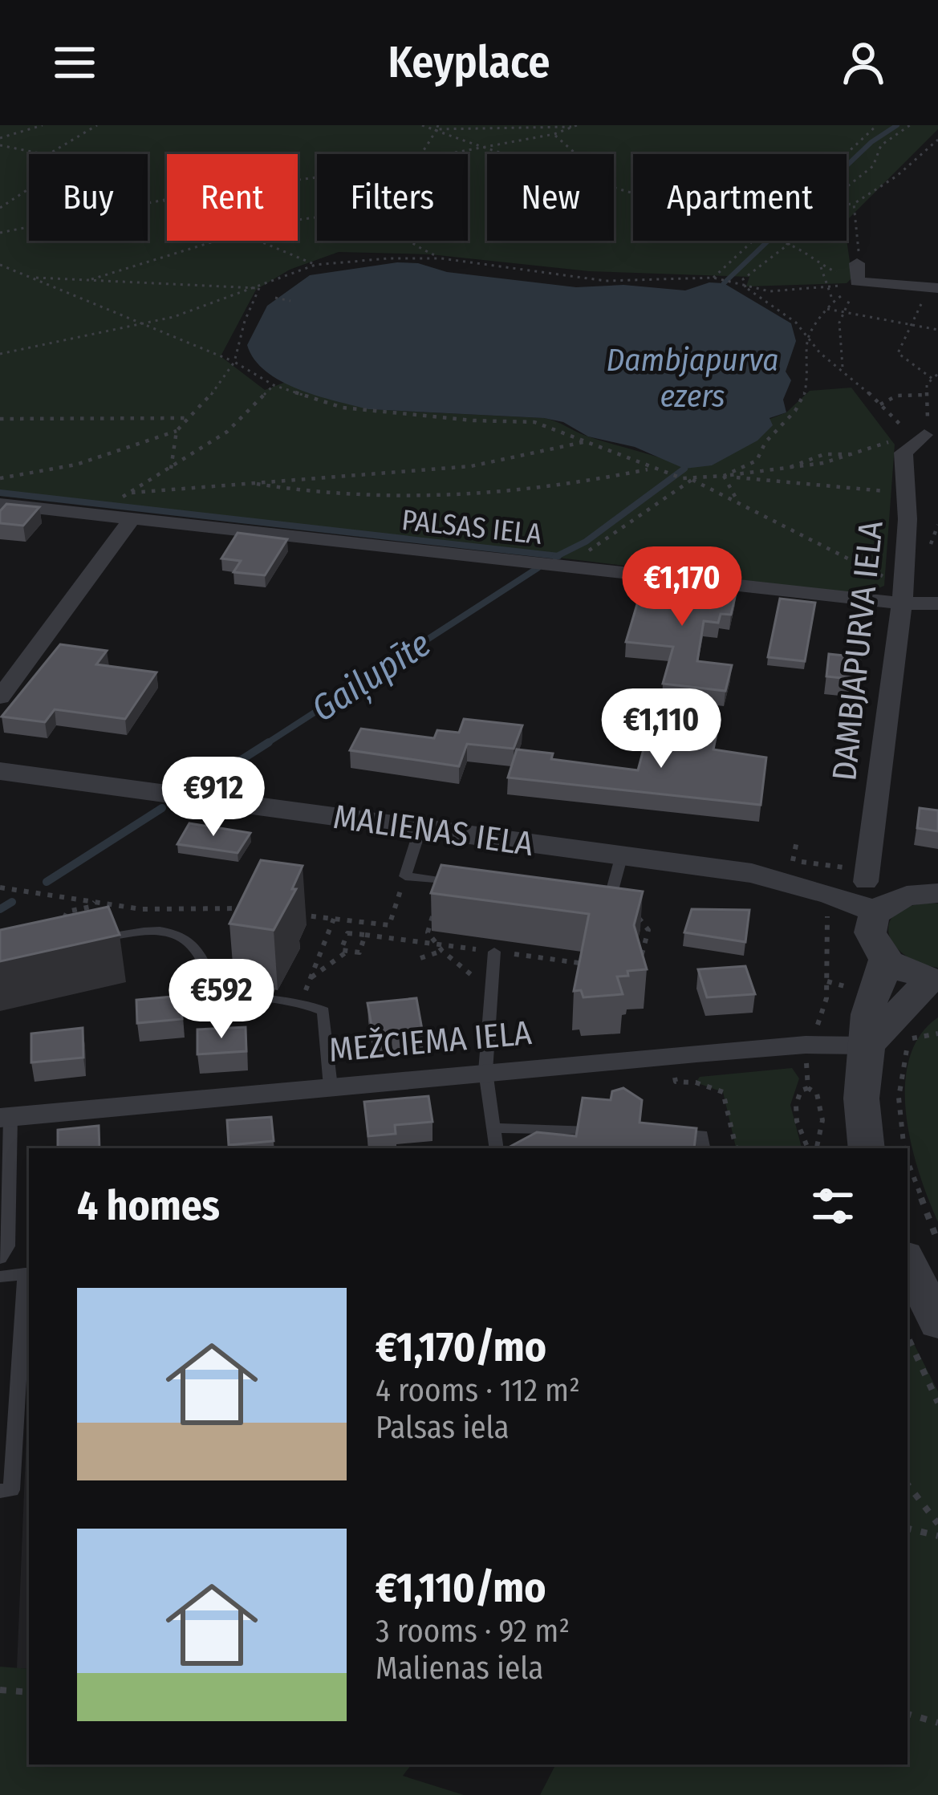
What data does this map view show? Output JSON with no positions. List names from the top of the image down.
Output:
{
  "streets": {
    "street": [
      "PALSAS IELA",
      "DAMBJAPURVA IELA",
      "MALIENAS IELA",
      "MEŽCIEMA IELA"
    ]
  },
  "crossings": [
    ["PALSAS IELA", "DAMBJAPURVA IELA"],
    ["DAMBJAPURVA IELA", "MALIENAS IELA"]
  ],
  "water": ["Dambjapurva ezers", "Gaiļupīte"],
  "page": {
    "header": "Keyplace",
    "chip": [
      "Buy",
      "Rent",
      "Filters",
      "New",
      "Apartment"
    ],
    "price": [
      "€1,170",
      "€1,110",
      "€912",
      "€592"
    ],
    "heading": "4 homes",
    "list": [
      {
        "name": "€1,170/mo",
        "note": "4 rooms · 112 m² · Palsas iela"
      },
      {
        "name": "€1,110/mo",
        "note": "3 rooms · 92 m² · Malienas iela"
      }
    ]
  }
}
